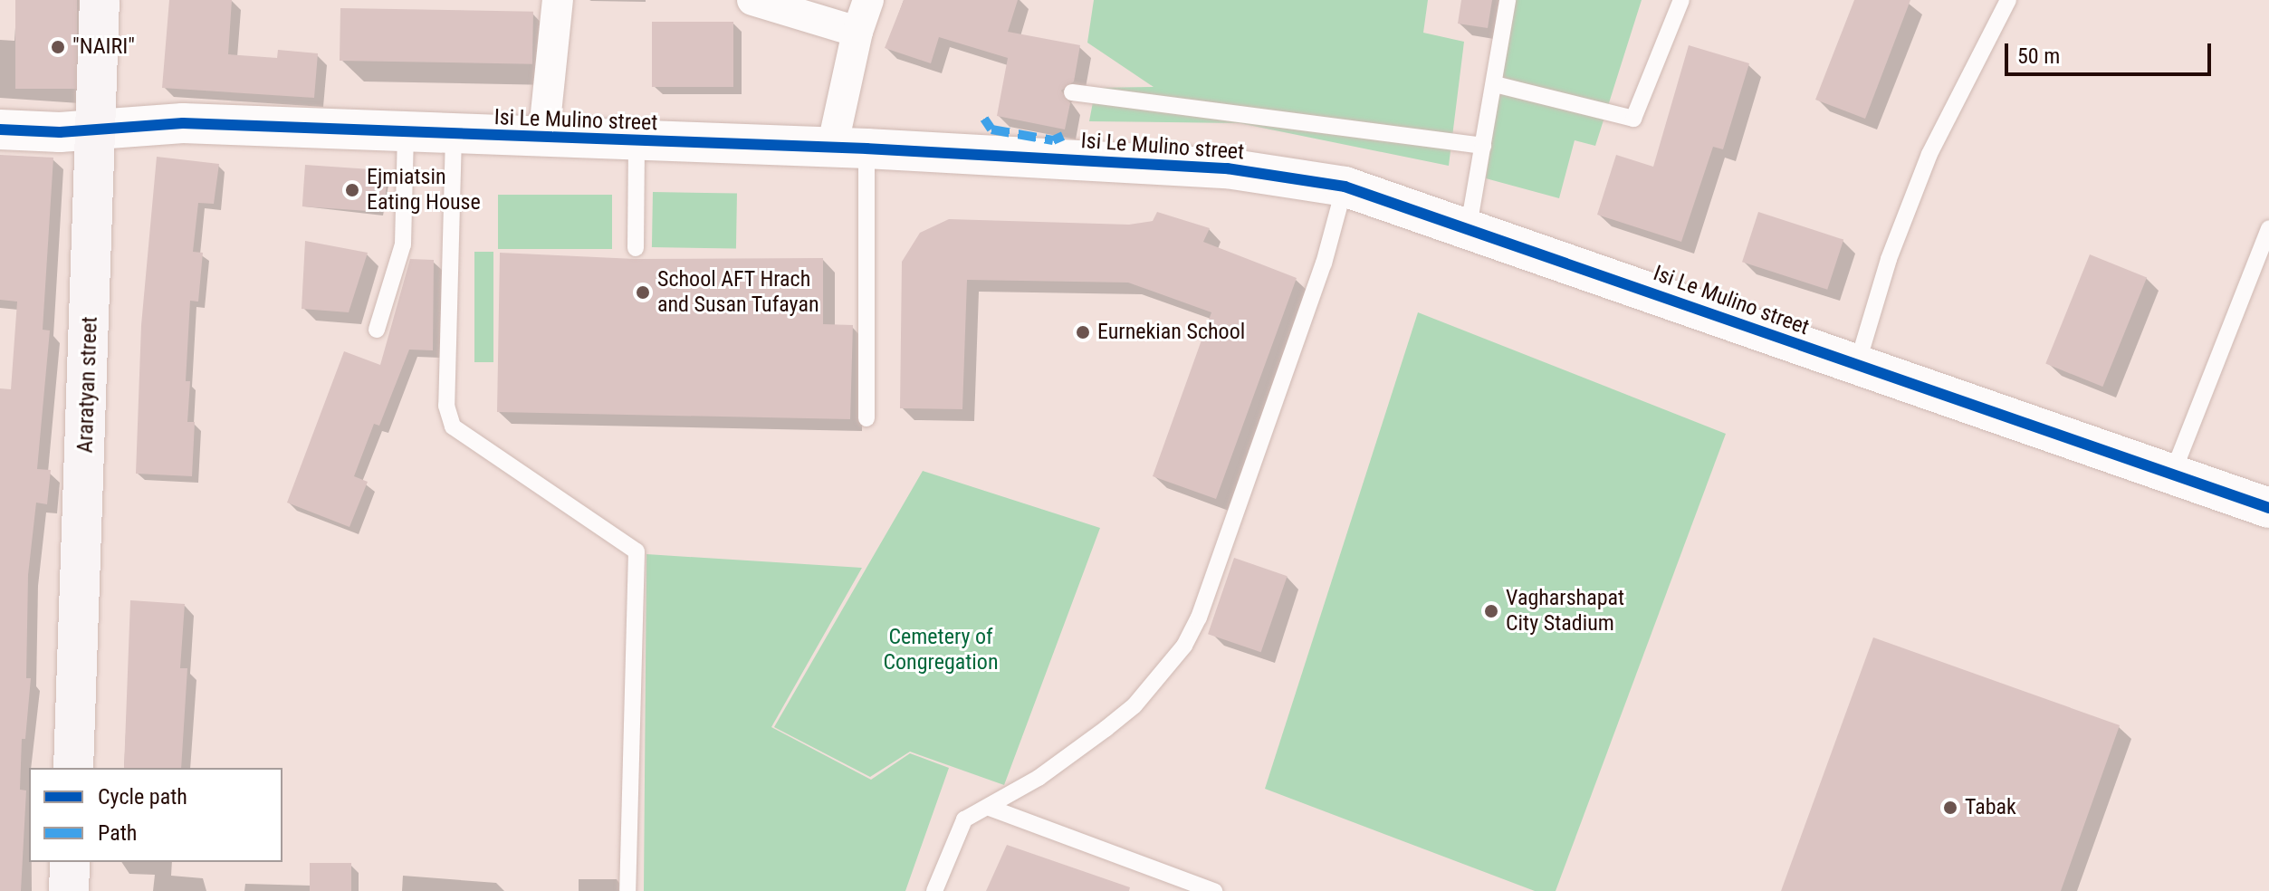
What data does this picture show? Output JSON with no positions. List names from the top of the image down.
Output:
{
  "streets": {
    "main road": ["Araratyan street"],
    "street": ["Isi Le Mulino street"]
  },
  "crossings": [
    ["Isi Le Mulino street", "Araratyan street"]
  ],
  "parks": ["Cemetery of Congregation"],
  "places": [
    "\"NAIRI\"",
    "Ejmiatsin Eating House",
    "School AFT Hrach and Susan Tufayan",
    "Eurnekian School",
    "Vagharshapat City Stadium",
    "Tabak"
  ],
  "legend": ["Cycle path", "Path"],
  "scale_bar": "50 m"
}
